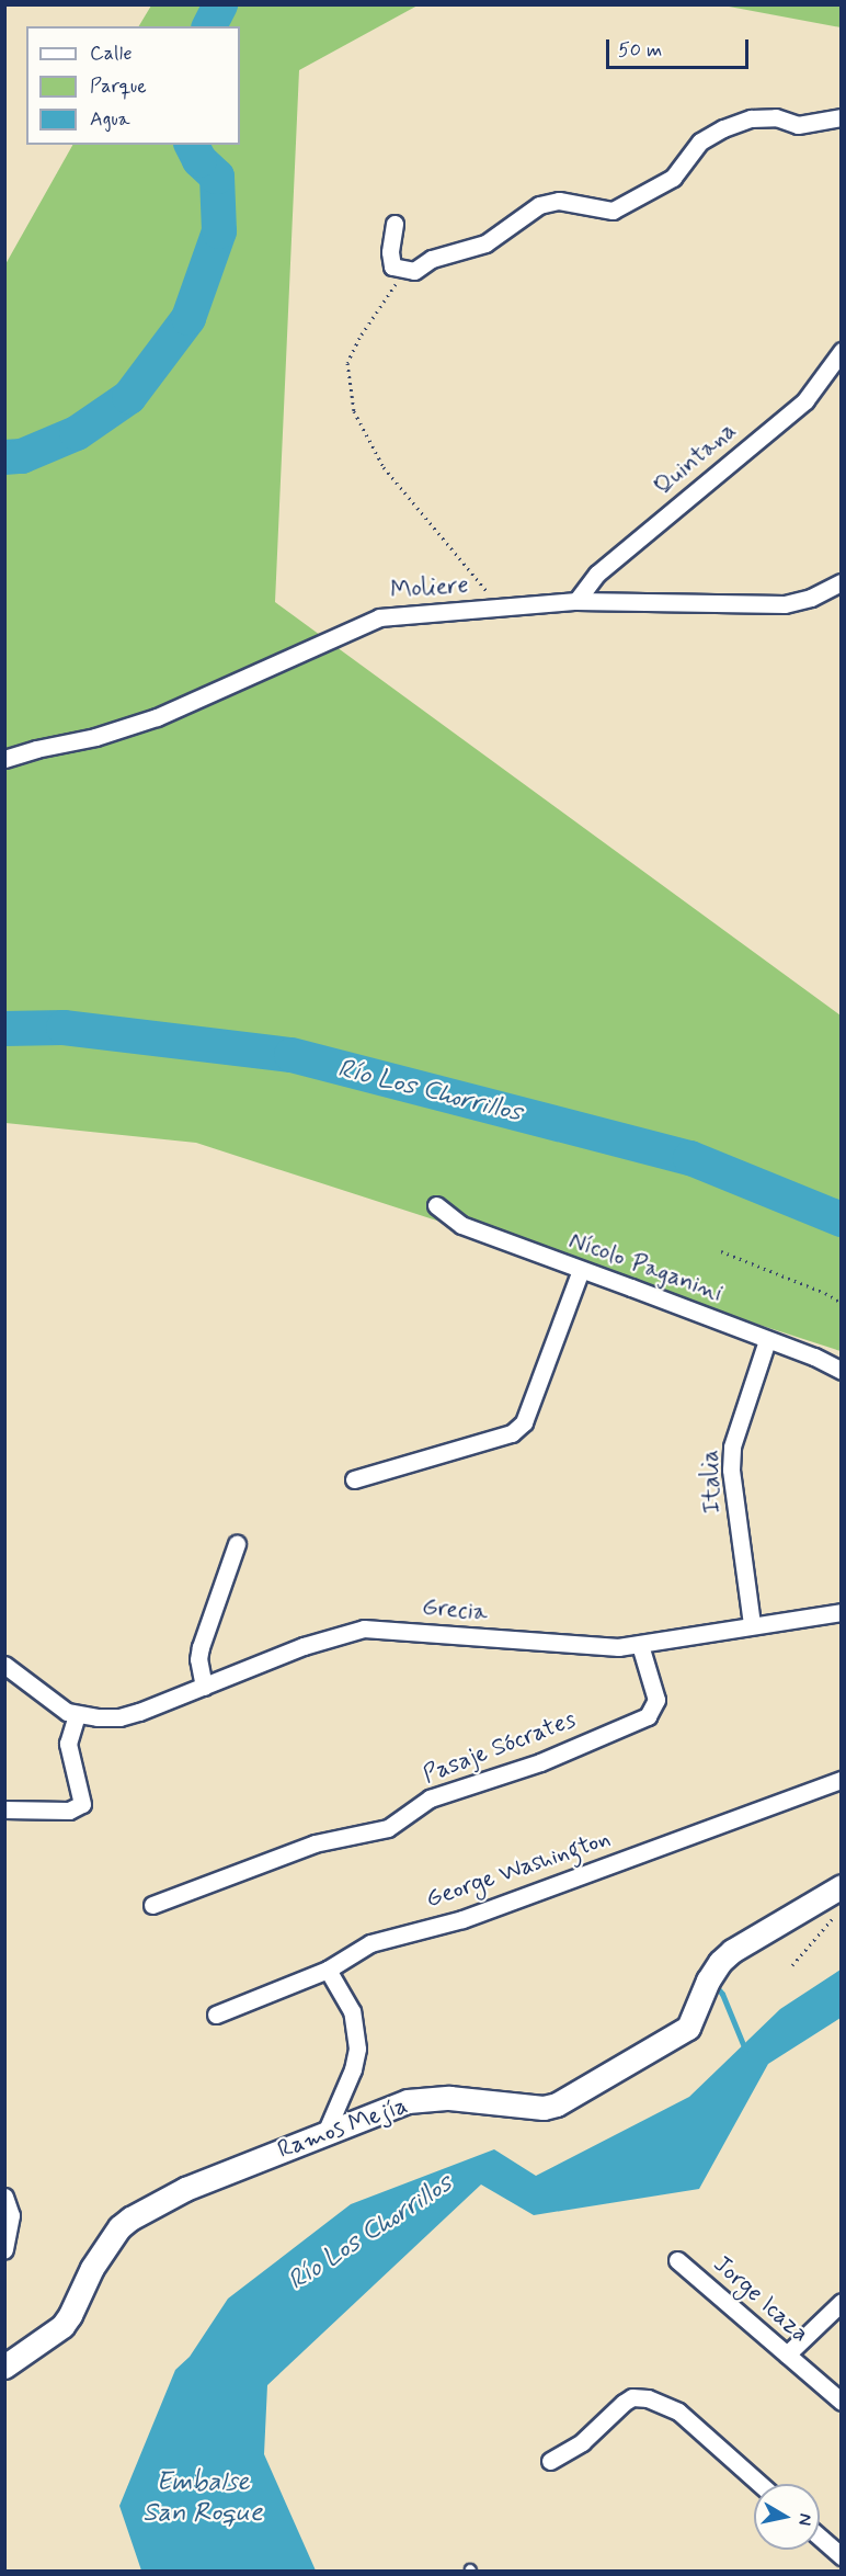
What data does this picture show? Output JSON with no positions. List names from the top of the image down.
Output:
{
  "streets": {
    "street": [
      "Quintana",
      "Moliere",
      "Nícolo Paganini",
      "Italia",
      "Grecia",
      "Pasaje Sócrates",
      "George Washington",
      "Ramos Mejía",
      "Jorge Icaza"
    ]
  },
  "crossings": [
    ["Quintana", "Moliere"],
    ["Nícolo Paganini", "Italia"],
    ["Italia", "Grecia"],
    ["Grecia", "Pasaje Sócrates"]
  ],
  "water": ["Río Los Chorrillos", "Embalse San Roque"],
  "legend": ["Calle", "Parque", "Agua"],
  "scale_bar": "50 m",
  "north": "right"
}
